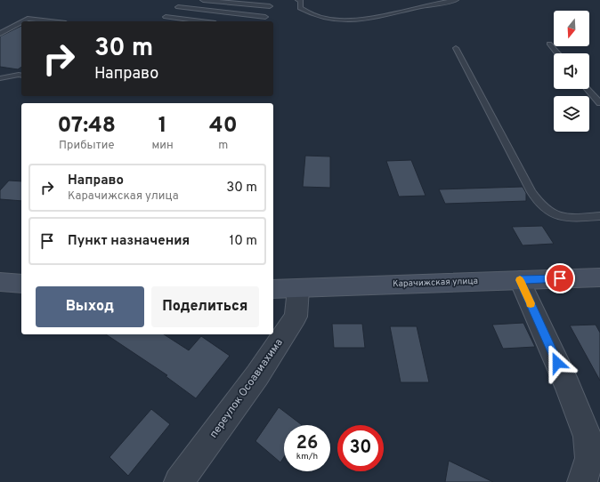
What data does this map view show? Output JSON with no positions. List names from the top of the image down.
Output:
{
  "streets": {
    "main road": ["Карачижская улица"],
    "street": ["переулок Осоавиахима"]
  },
  "crossings": [
    ["Карачижская улица", "переулок Осоавиахима"]
  ],
  "north": "bottom",
  "page": {
    "turn": ["30 m", "Направо"],
    "eta": [
      "07:48",
      "Прибытие",
      "1",
      "мин",
      "40",
      "m"
    ],
    "list": [
      {
        "name": "Направо",
        "note": "Карачижская улица",
        "value": "30 m"
      },
      {
        "name": "Пункт назначения",
        "value": "10 m"
      }
    ],
    "buttons": ["Выход", "Поделиться"],
    "speed": "26 km/h",
    "limit": "30"
  }
}
